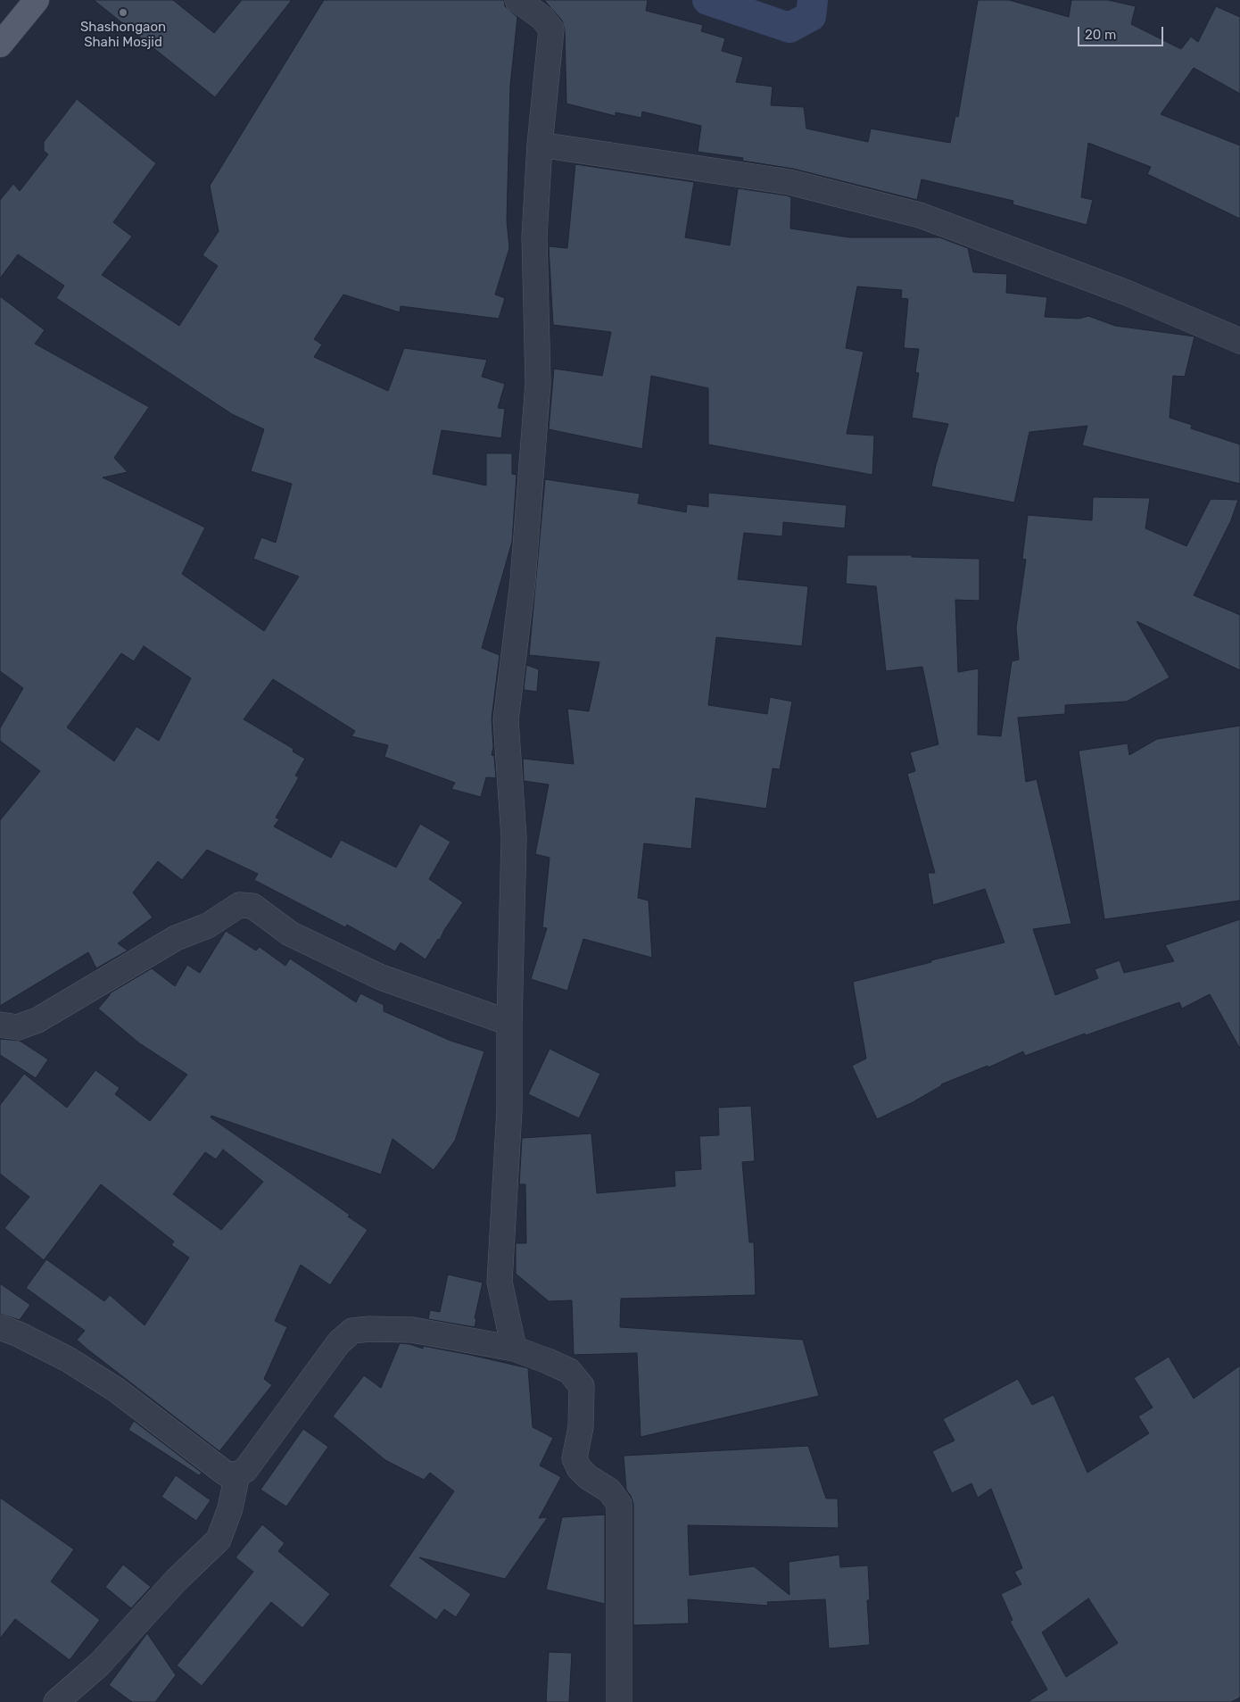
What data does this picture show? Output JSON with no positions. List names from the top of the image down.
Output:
{
  "places": ["Shashongaon Shahi Mosjid"],
  "scale_bar": "20 m"
}
